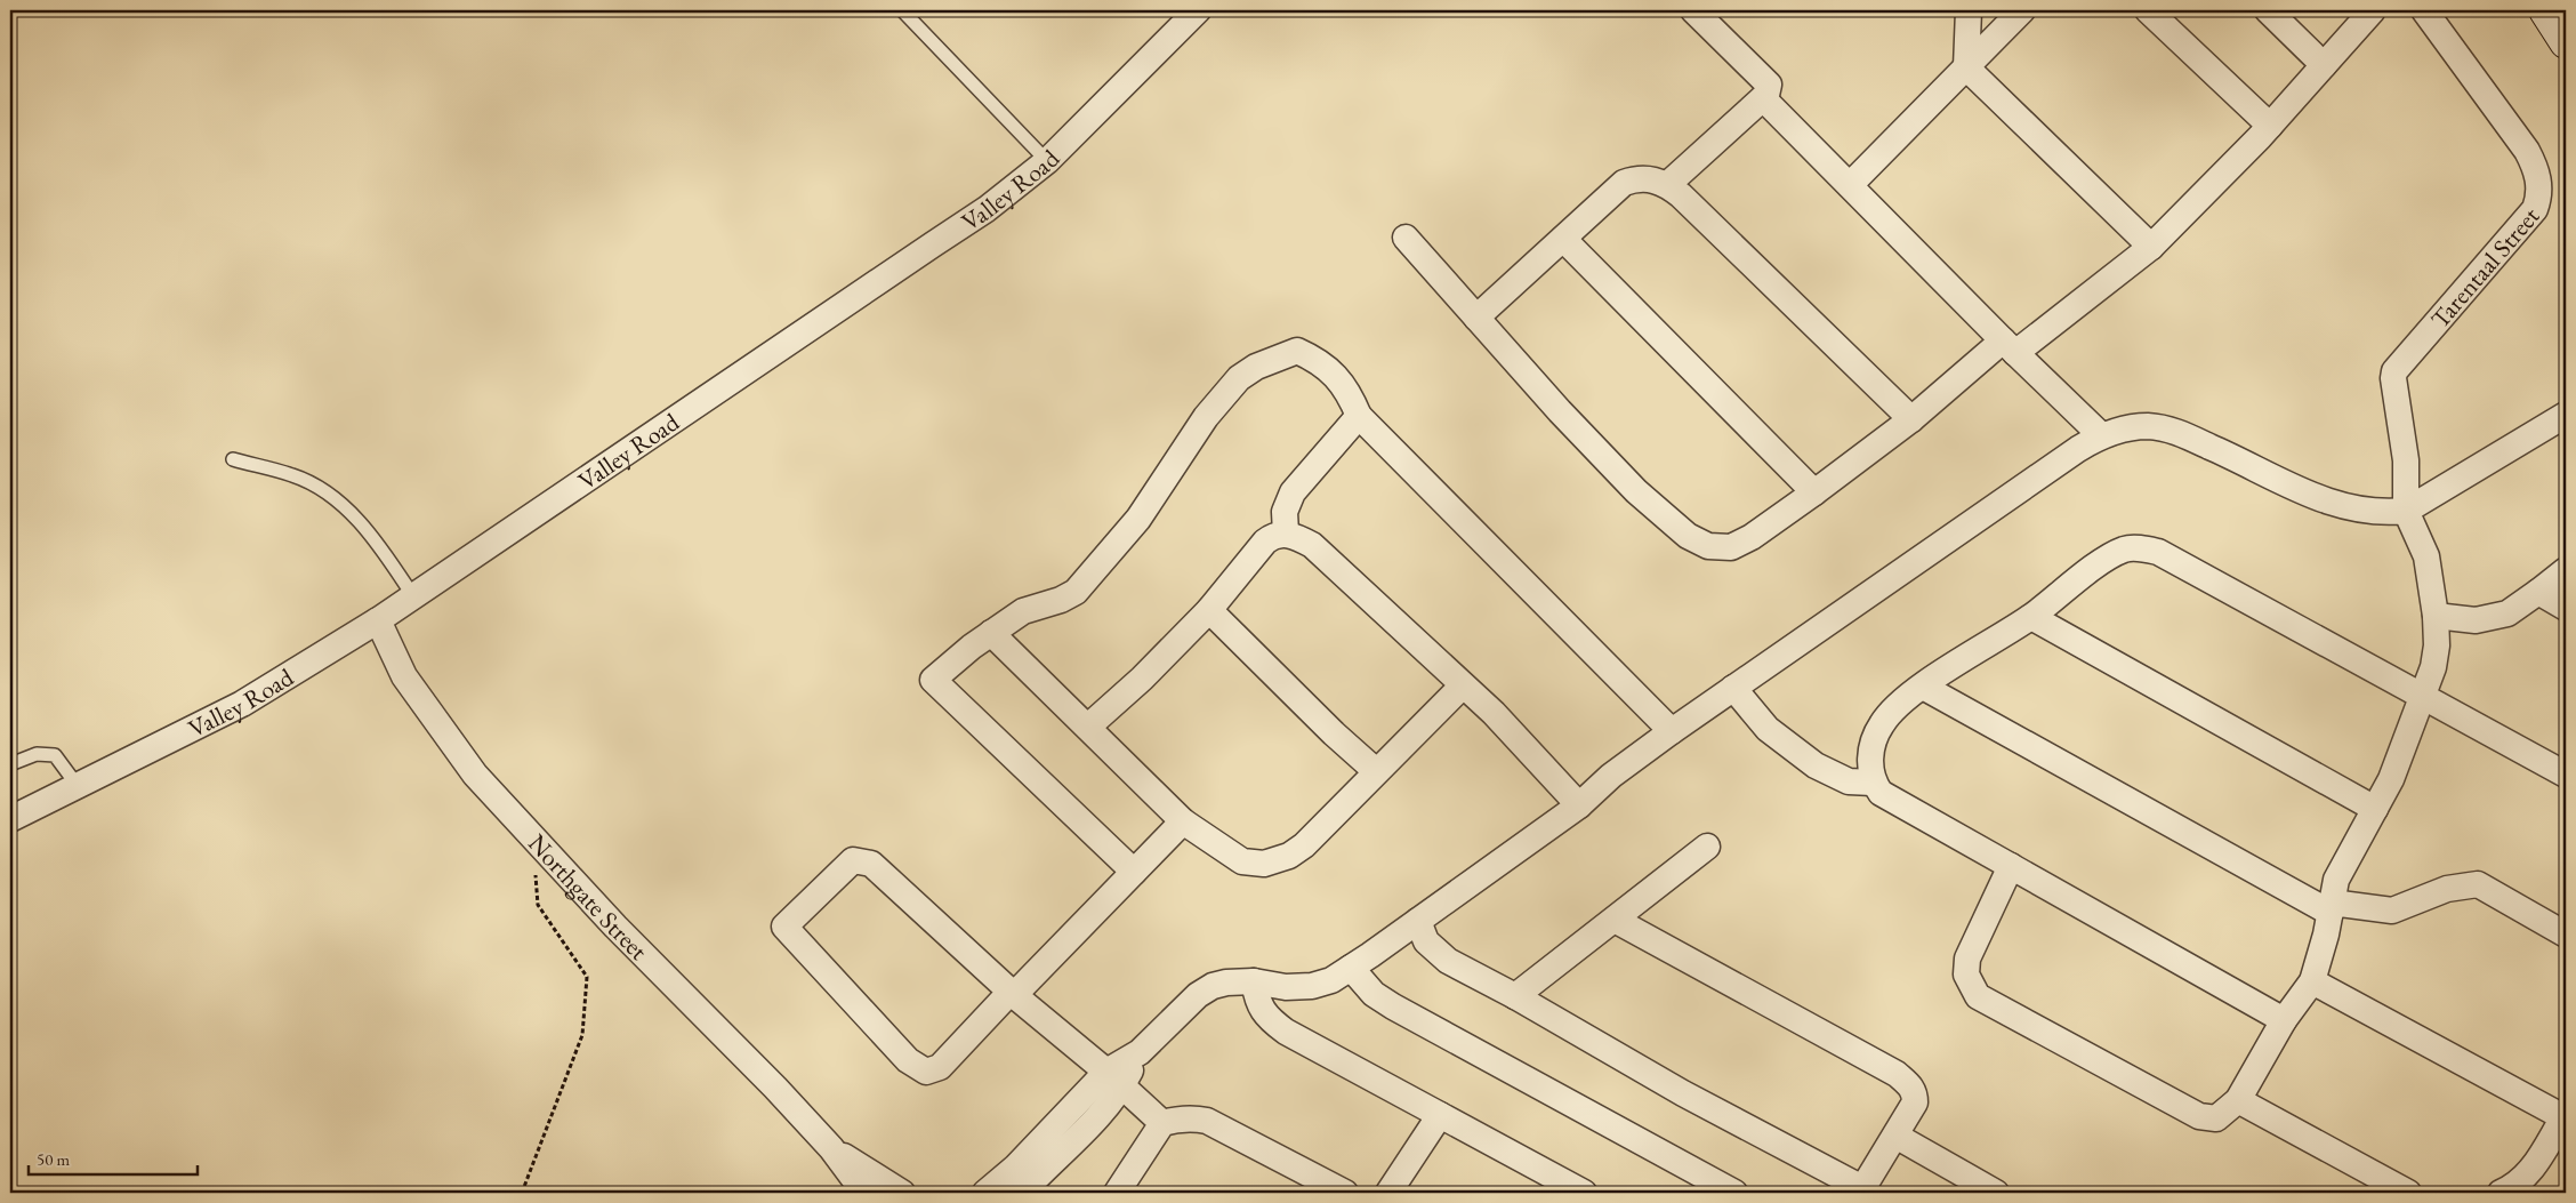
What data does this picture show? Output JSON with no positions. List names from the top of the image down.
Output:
{
  "streets": {
    "street": ["Valley Road", "Tarentaal Street", "Northgate Street"]
  },
  "crossings": [
    ["Valley Road", "Northgate Street"]
  ],
  "scale_bar": "50 m"
}
